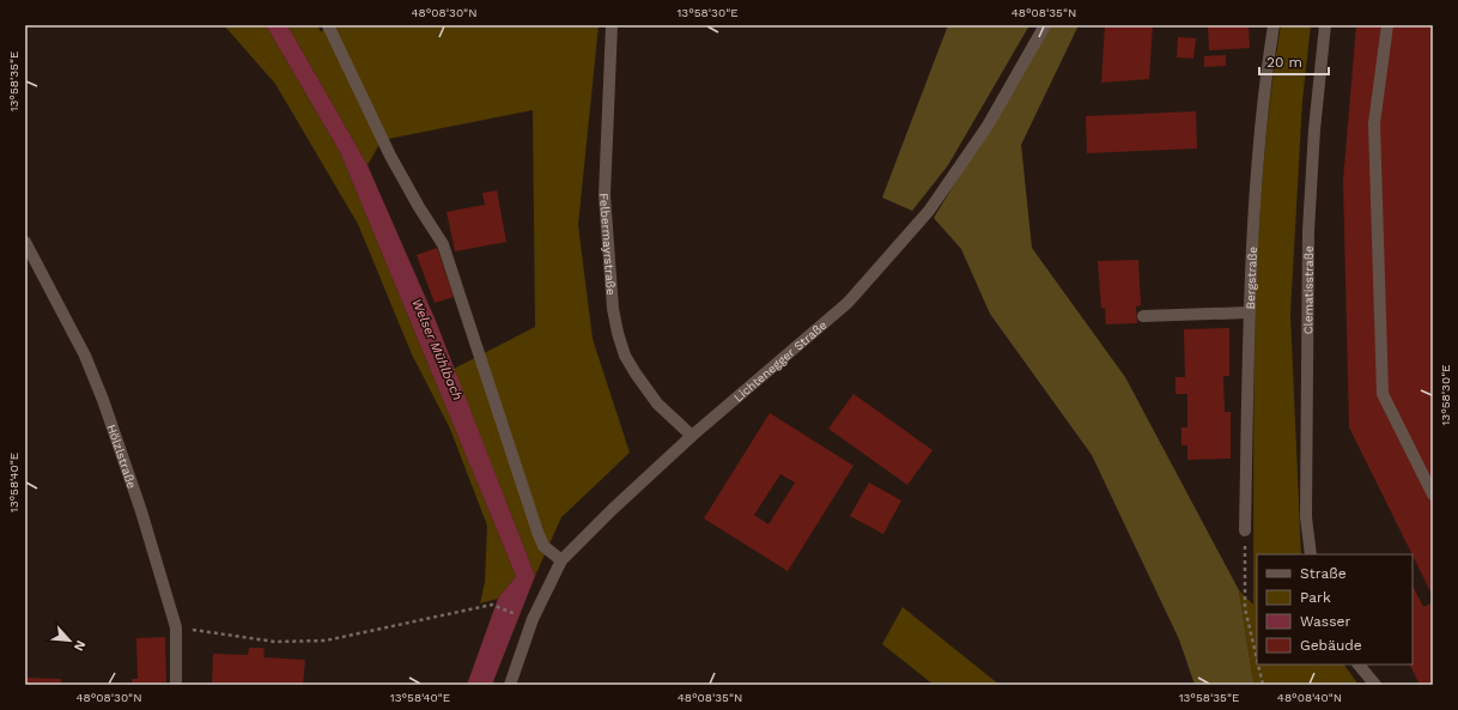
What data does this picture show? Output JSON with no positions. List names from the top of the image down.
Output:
{
  "streets": {
    "street": [
      "Felbermayrstraße",
      "Bergstraße",
      "Clematisstraße",
      "Lichtenegger Straße",
      "Hölzlstraße"
    ]
  },
  "crossings": [
    ["Felbermayrstraße", "Lichtenegger Straße"]
  ],
  "water": ["Welser Mühlbach"],
  "legend": [
    "Straße",
    "Park",
    "Wasser",
    "Gebäude"
  ],
  "scale_bar": "20 m",
  "north": "bottom right",
  "coordinates": [
    "48°08'30\"N",
    "13°58'30\"E",
    "48°08'35\"N",
    "13°58'35\"E",
    "13°58'40\"E",
    "48°08'40\"N"
  ]
}
